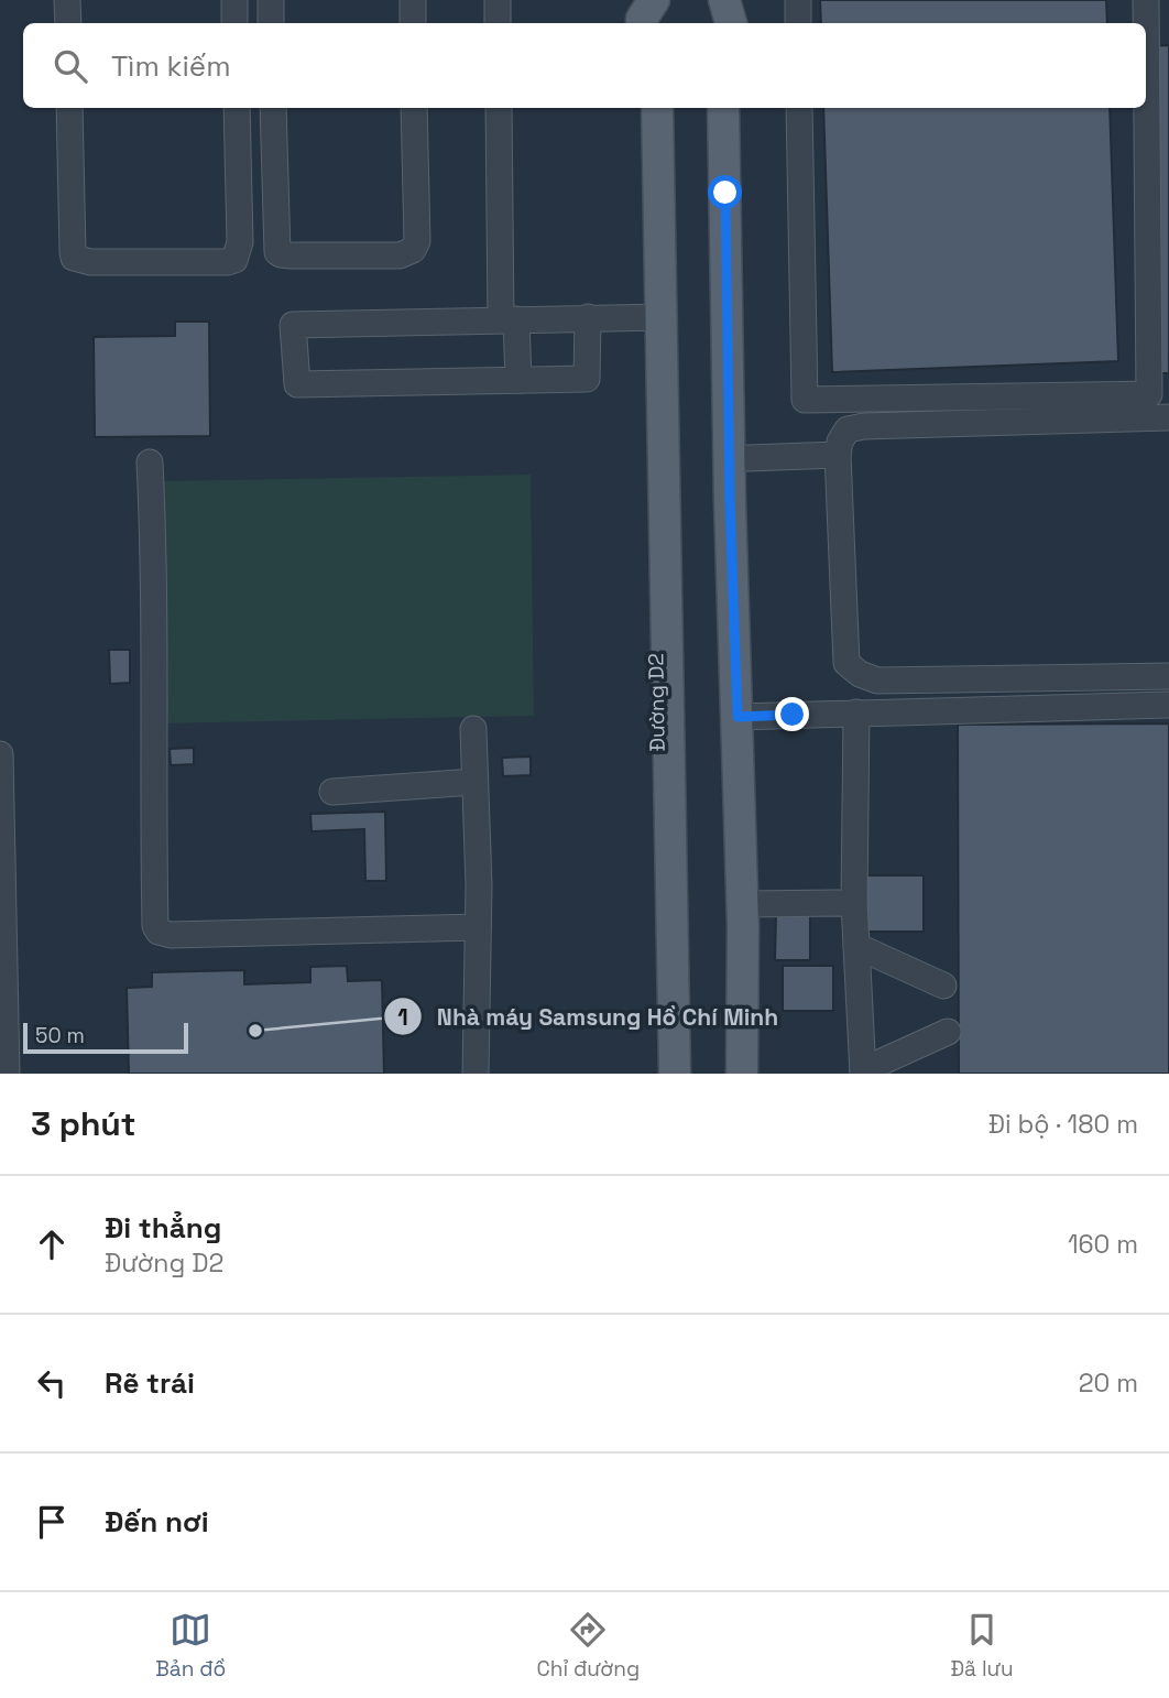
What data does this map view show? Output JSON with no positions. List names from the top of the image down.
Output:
{
  "streets": {
    "main road": ["Đường D2"]
  },
  "places": ["Nhà máy Samsung Hồ Chí Minh"],
  "scale_bar": "50 m",
  "page": {
    "search": "Tìm kiếm",
    "scale": "50 m",
    "heading": ["3 phút", "Đi bộ · 180 m"],
    "list": [
      ["Đi thẳng", "Đường D2", "160 m"],
      ["Rẽ trái", "20 m"],
      "Đến nơi"
    ],
    "nav": ["Bản đồ", "Chỉ đường", "Đã lưu"]
  }
}
